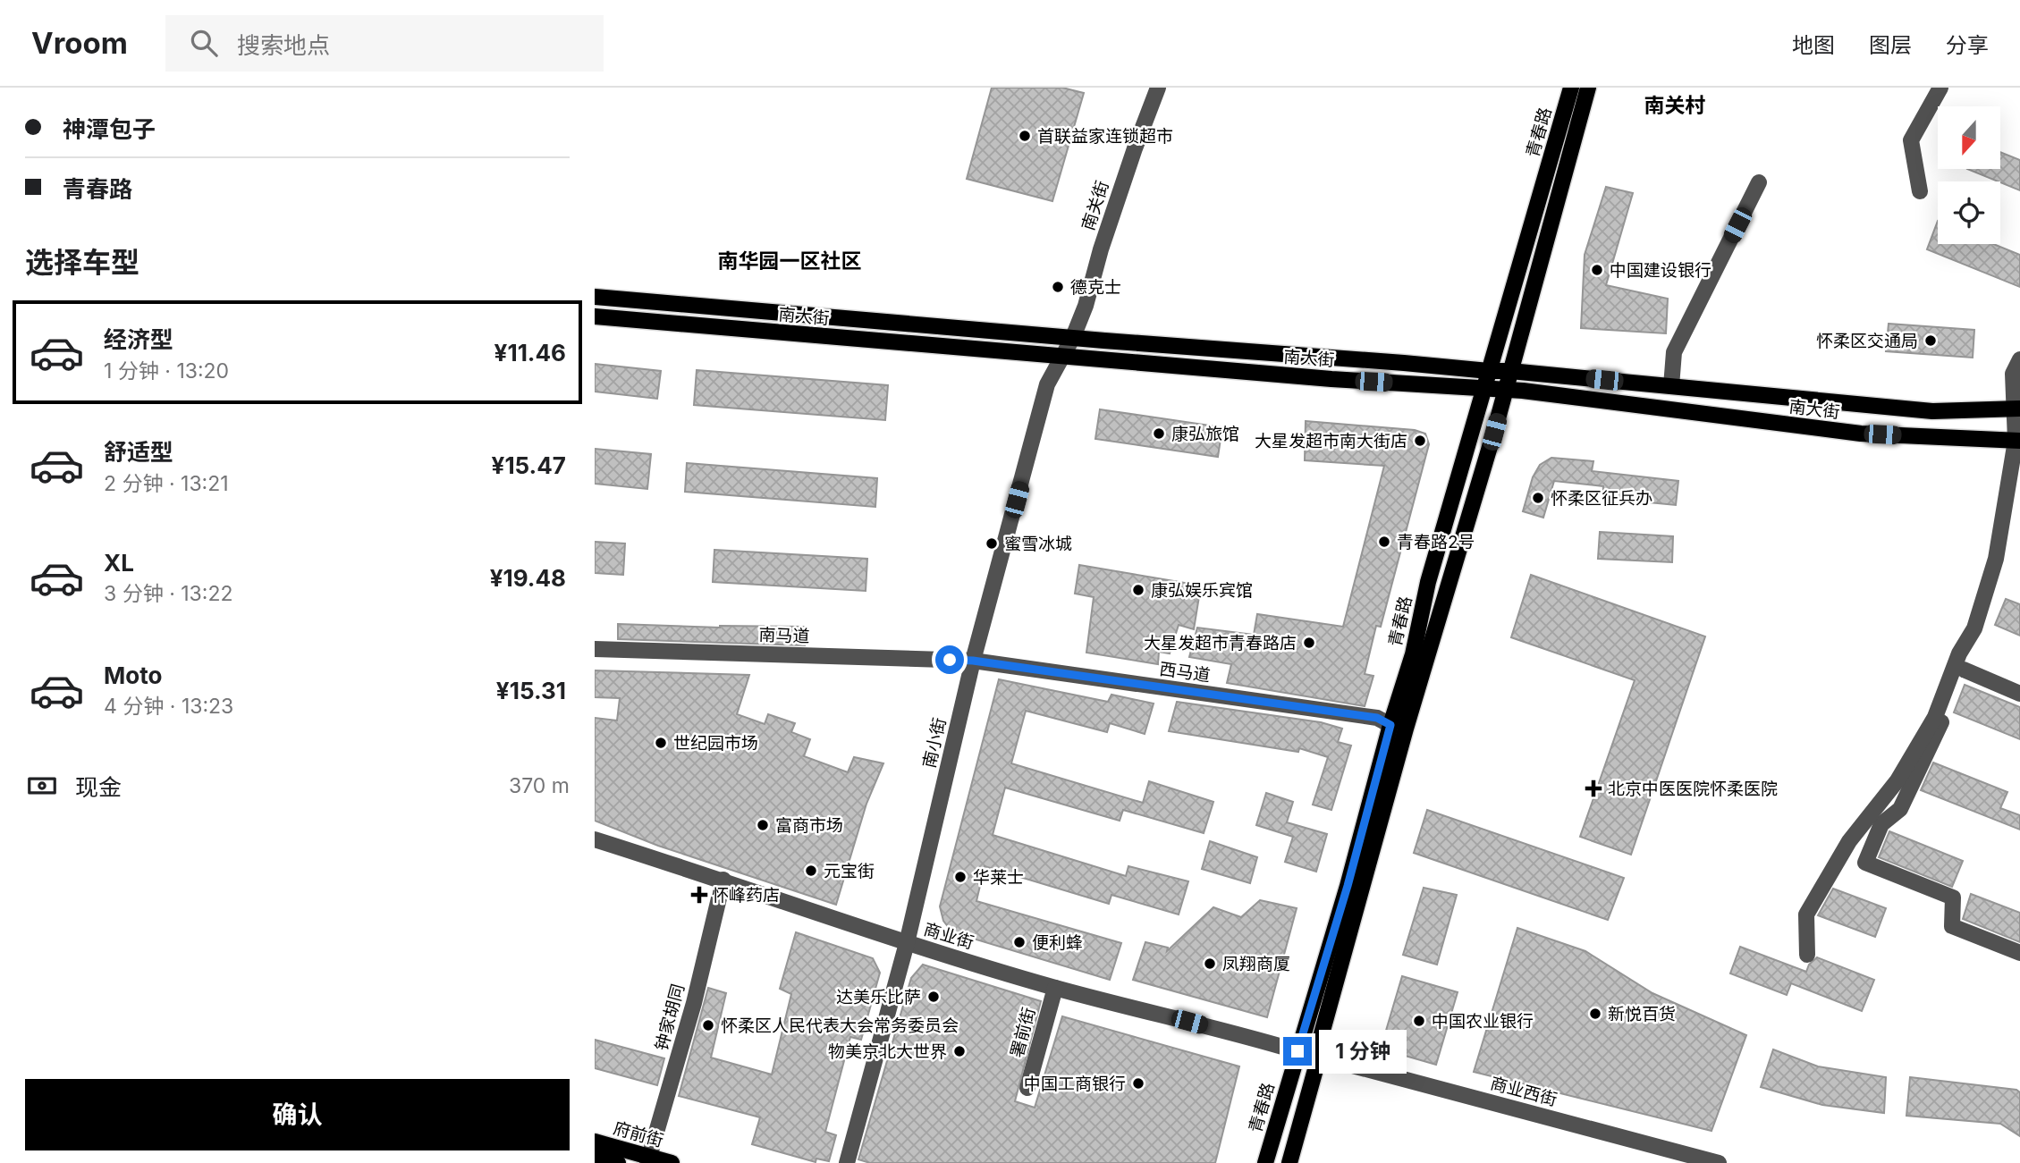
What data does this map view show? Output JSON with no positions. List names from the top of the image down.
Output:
{
  "streets": {
    "main road": ["青春路", "南大街", "府前街"],
    "street": [
      "南关街",
      "南马道",
      "西马道",
      "南小街",
      "商业街",
      "钟家胡同",
      "署前街",
      "商业西街"
    ]
  },
  "crossings": [
    ["青春路", "南大街"],
    ["青春路", "西马道"],
    ["青春路", "商业街"],
    ["青春路", "商业西街"],
    ["南关街", "南大街"],
    ["南关街", "南小街"],
    ["南大街", "南小街"],
    ["南马道", "西马道"],
    ["南马道", "南小街"],
    ["西马道", "南小街"],
    ["南小街", "商业街"],
    ["商业街", "钟家胡同"],
    ["商业街", "署前街"],
    ["钟家胡同", "府前街"]
  ],
  "districts": ["南关村", "南华园一区社区"],
  "places": {
    "other": [
      "首联益家连锁超市",
      "中国建设银行",
      "德克士",
      "怀柔区交通局",
      "康弘旅馆",
      "大星发超市南大街店",
      "怀柔区征兵办",
      "青春路2号",
      "蜜雪冰城",
      "康弘娱乐宾馆",
      "大星发超市青春路店",
      "世纪园市场",
      "富商市场",
      "元宝街",
      "华莱士",
      "便利蜂",
      "凤翔商厦",
      "达美乐比萨",
      "新悦百货",
      "中国农业银行",
      "怀柔区人民代表大会常务委员会",
      "物美京北大世界",
      "中国工商银行"
    ],
    "health": ["北京中医医院怀柔医院", "怀峰药店"]
  },
  "north": "bottom",
  "page": {
    "header": "Vroom",
    "search": "搜索地点",
    "nav": ["地图", "图层", "分享"],
    "banner": ["神潭包子", "青春路"],
    "heading": "选择车型",
    "list": [
      {
        "name": "经济型",
        "note": "1 分钟 · 13:20",
        "value": "¥11.46"
      },
      {
        "name": "舒适型",
        "note": "2 分钟 · 13:21",
        "value": "¥15.47"
      },
      {
        "name": "XL",
        "note": "3 分钟 · 13:22",
        "value": "¥19.48"
      },
      {
        "name": "Moto",
        "note": "4 分钟 · 13:23",
        "value": "¥15.31"
      }
    ],
    "pay": ["现金", "370 m"],
    "bubble": "1 分钟",
    "buttons": "确认"
  }
}
